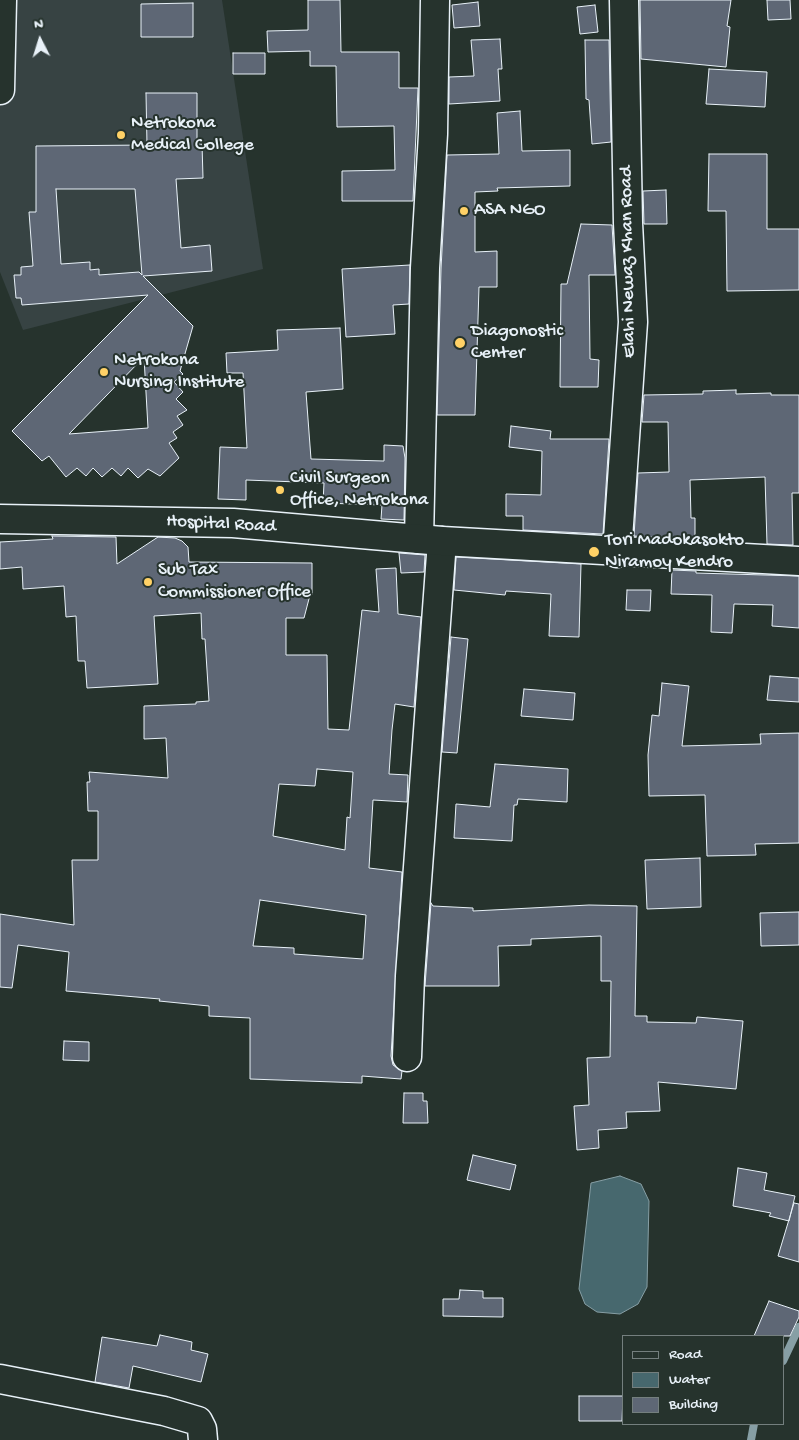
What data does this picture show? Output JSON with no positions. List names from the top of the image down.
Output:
{
  "streets": {
    "street": ["Elahi Newaz Khan Road", "Hospital Road"]
  },
  "crossings": [
    ["Elahi Newaz Khan Road", "Hospital Road"]
  ],
  "places": [
    "Netrokona Medical College",
    "ASA NGO",
    "Diagonostic Center",
    "Netrokona Nursing Institute",
    "Civil Surgeon Office, Netrokona",
    "Tori Madokasokto Niramoy Kendro",
    "Sub Tax Commissioner Office"
  ],
  "legend": ["Road", "Water", "Building"],
  "north": "top"
}
